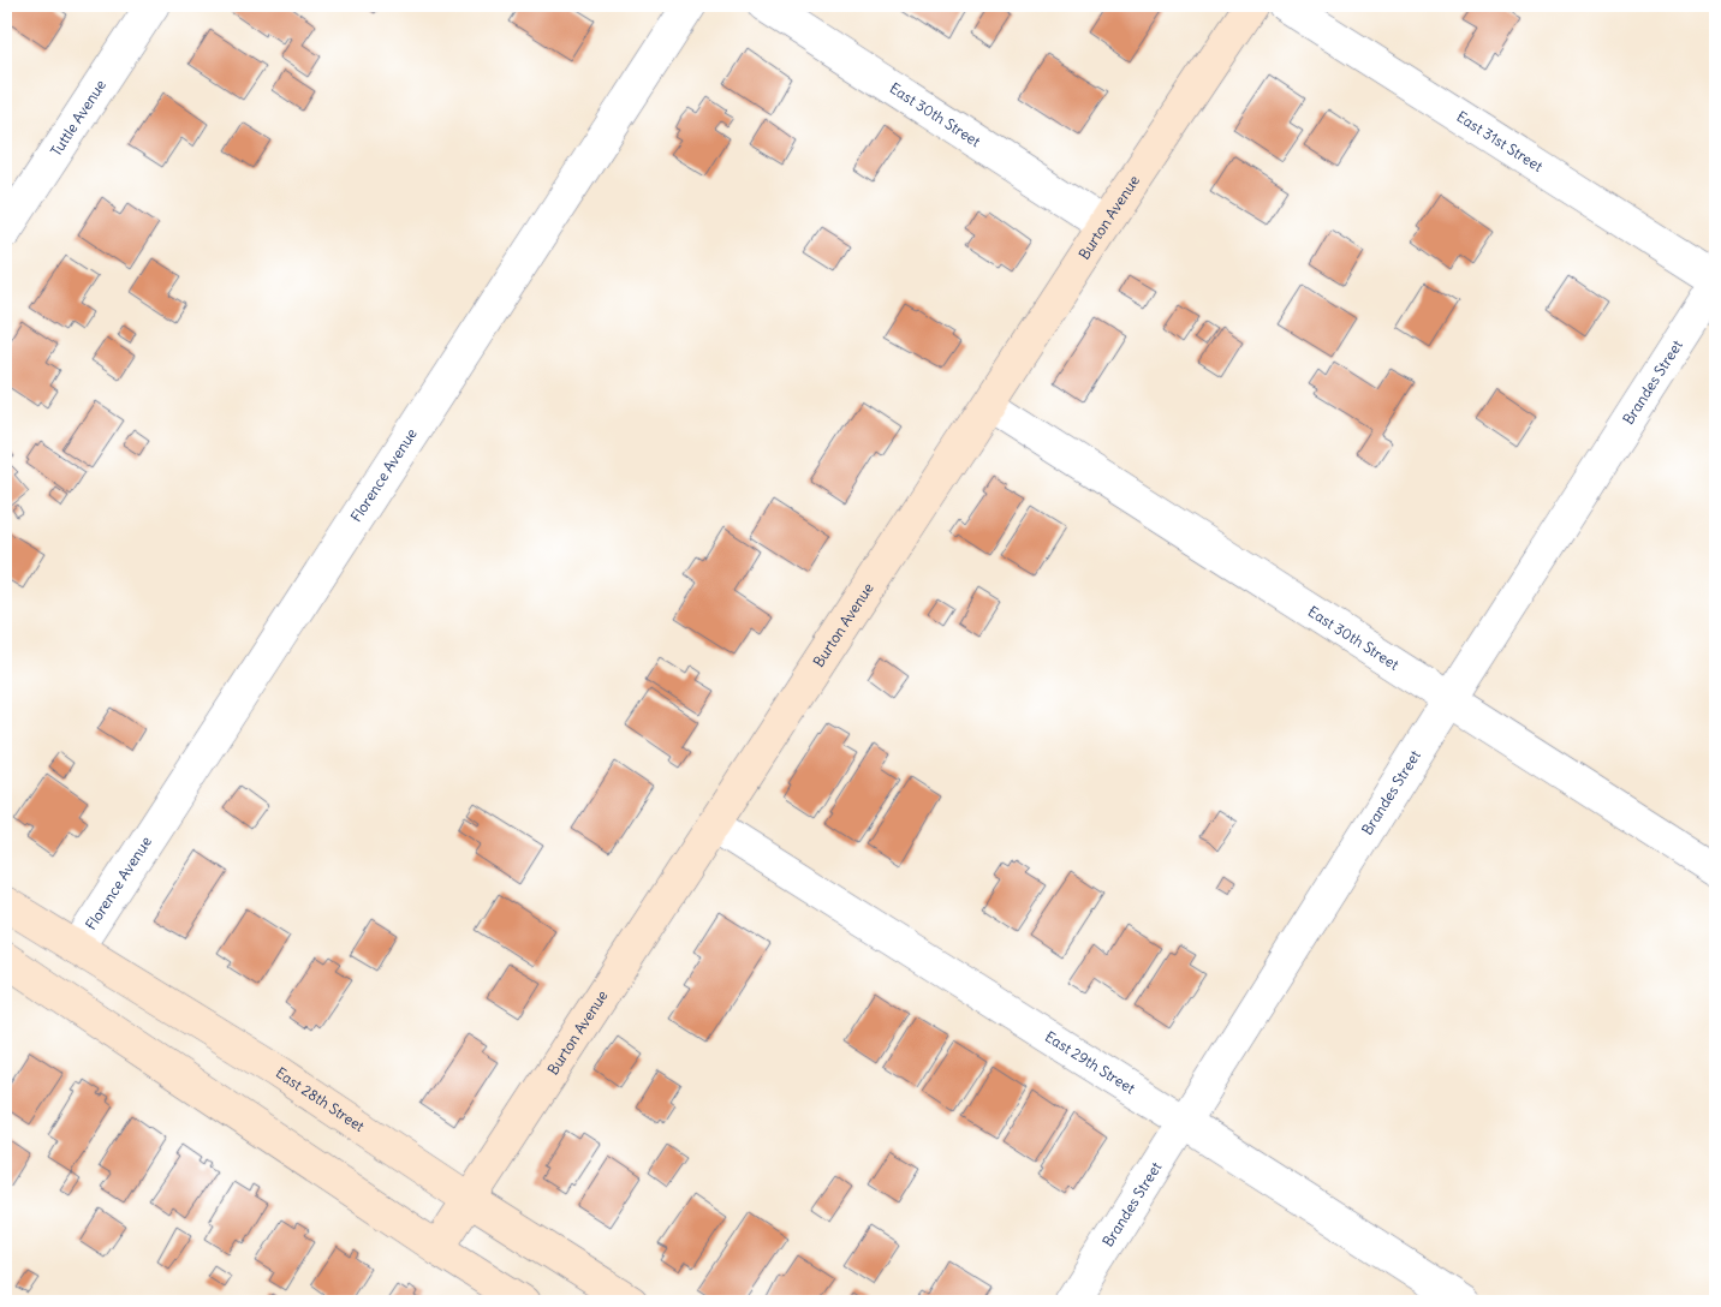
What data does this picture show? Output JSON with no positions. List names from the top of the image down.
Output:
{
  "streets": {
    "street": [
      "East 30th Street",
      "Tuttle Avenue",
      "East 31st Street",
      "Burton Avenue",
      "Brandes Street",
      "Florence Avenue",
      "East 29th Street",
      "East 28th Street"
    ]
  },
  "crossings": [
    ["East 30th Street", "Burton Avenue"],
    ["East 30th Street", "Brandes Street"],
    ["East 31st Street", "Brandes Street"],
    ["Burton Avenue", "East 29th Street"],
    ["Burton Avenue", "East 28th Street"],
    ["Brandes Street", "East 29th Street"],
    ["Florence Avenue", "East 28th Street"]
  ]
}
